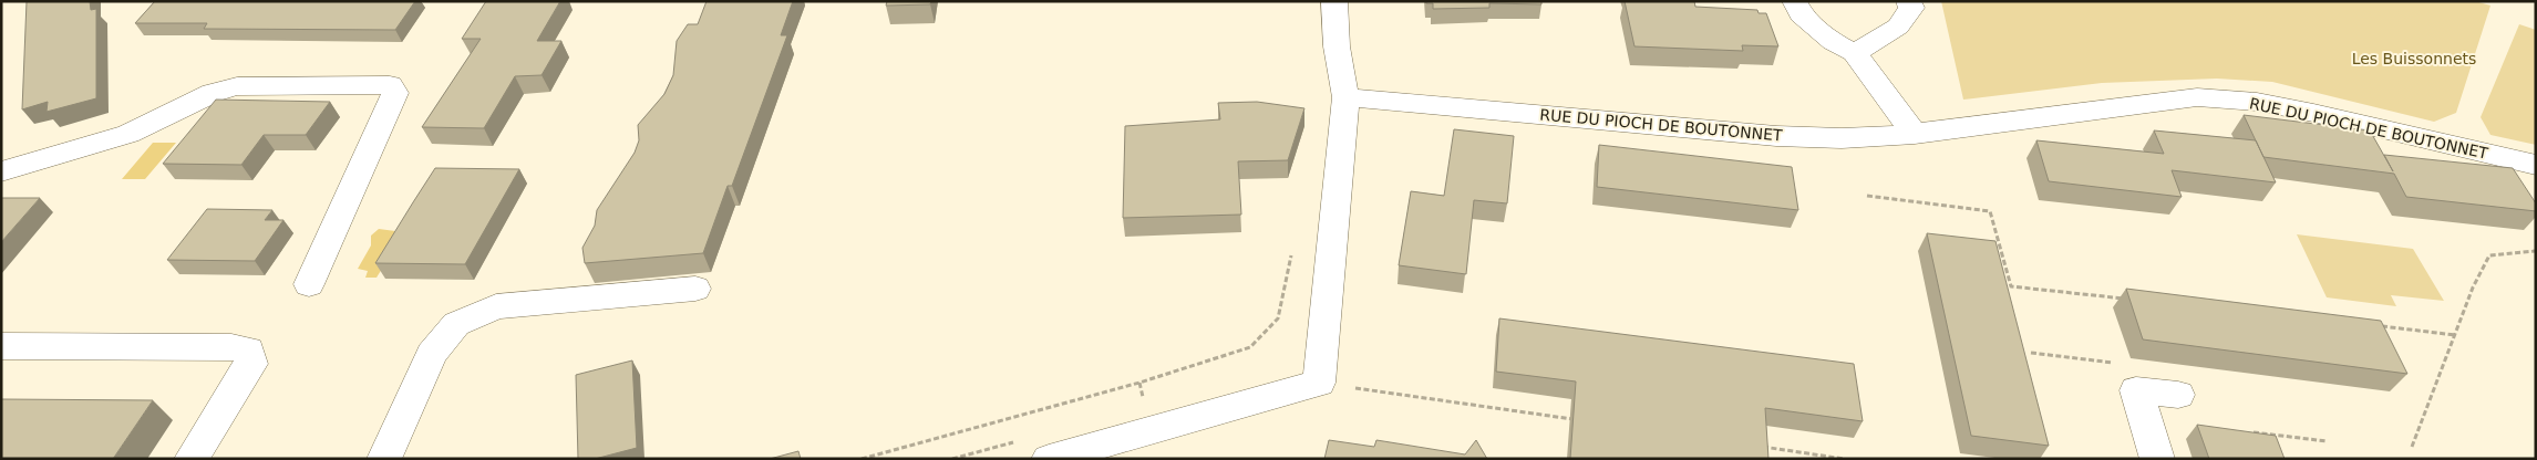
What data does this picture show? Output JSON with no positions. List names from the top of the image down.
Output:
{
  "streets": {
    "street": ["RUE DU PIOCH DE BOUTONNET"]
  },
  "parks": ["Les Buissonnets"]
}
